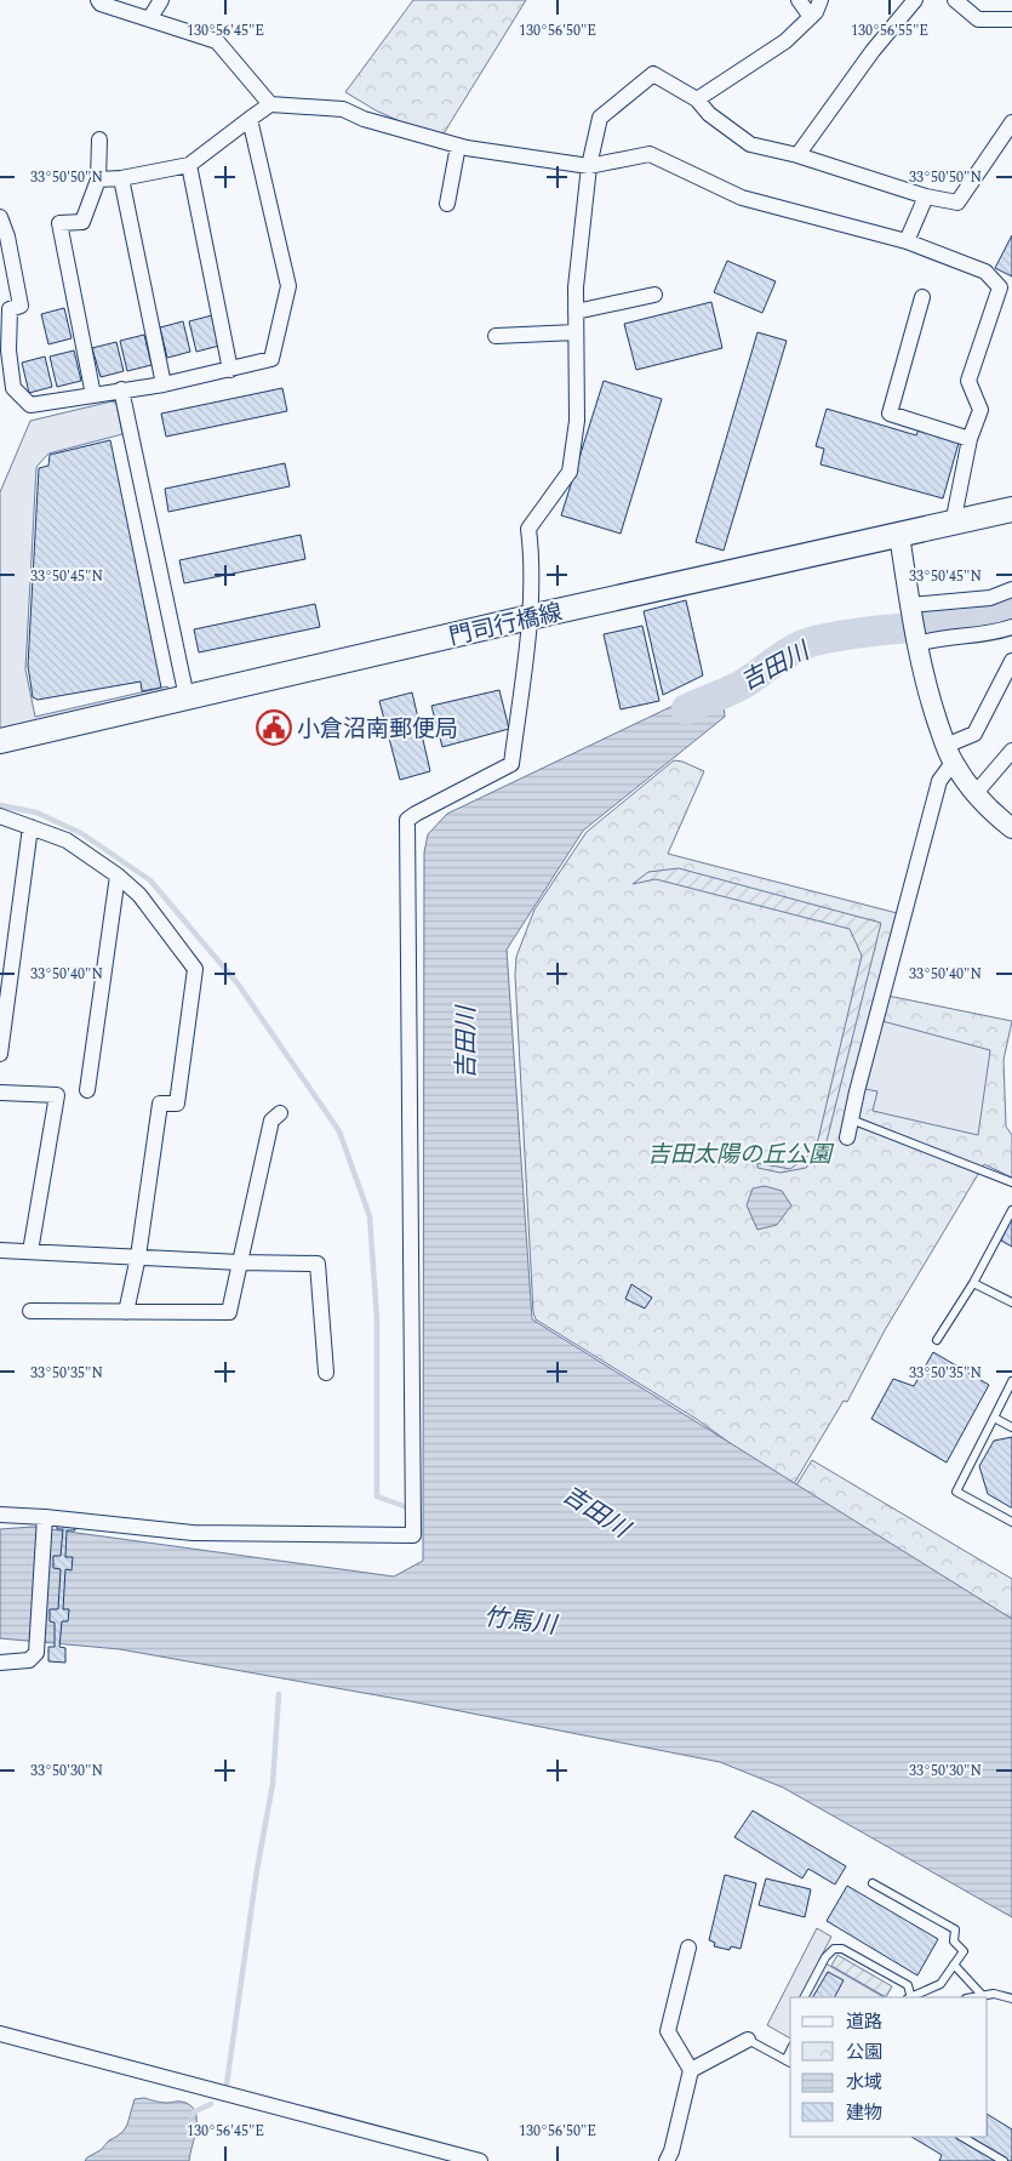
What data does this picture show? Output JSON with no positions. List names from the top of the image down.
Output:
{
  "streets": {
    "main road": ["門司行橋線"]
  },
  "water": ["吉田川", "竹馬川"],
  "parks": ["吉田太陽の丘公園"],
  "places": {
    "public building": ["小倉沼南郵便局"]
  },
  "legend": [
    "道路",
    "公園",
    "水域",
    "建物"
  ],
  "coordinates": [
    "130°56'45\"E",
    "130°56'50\"E",
    "130°56'55\"E",
    "33°50'50\"N",
    "33°50'45\"N",
    "33°50'40\"N",
    "33°50'35\"N",
    "33°50'30\"N"
  ]
}
